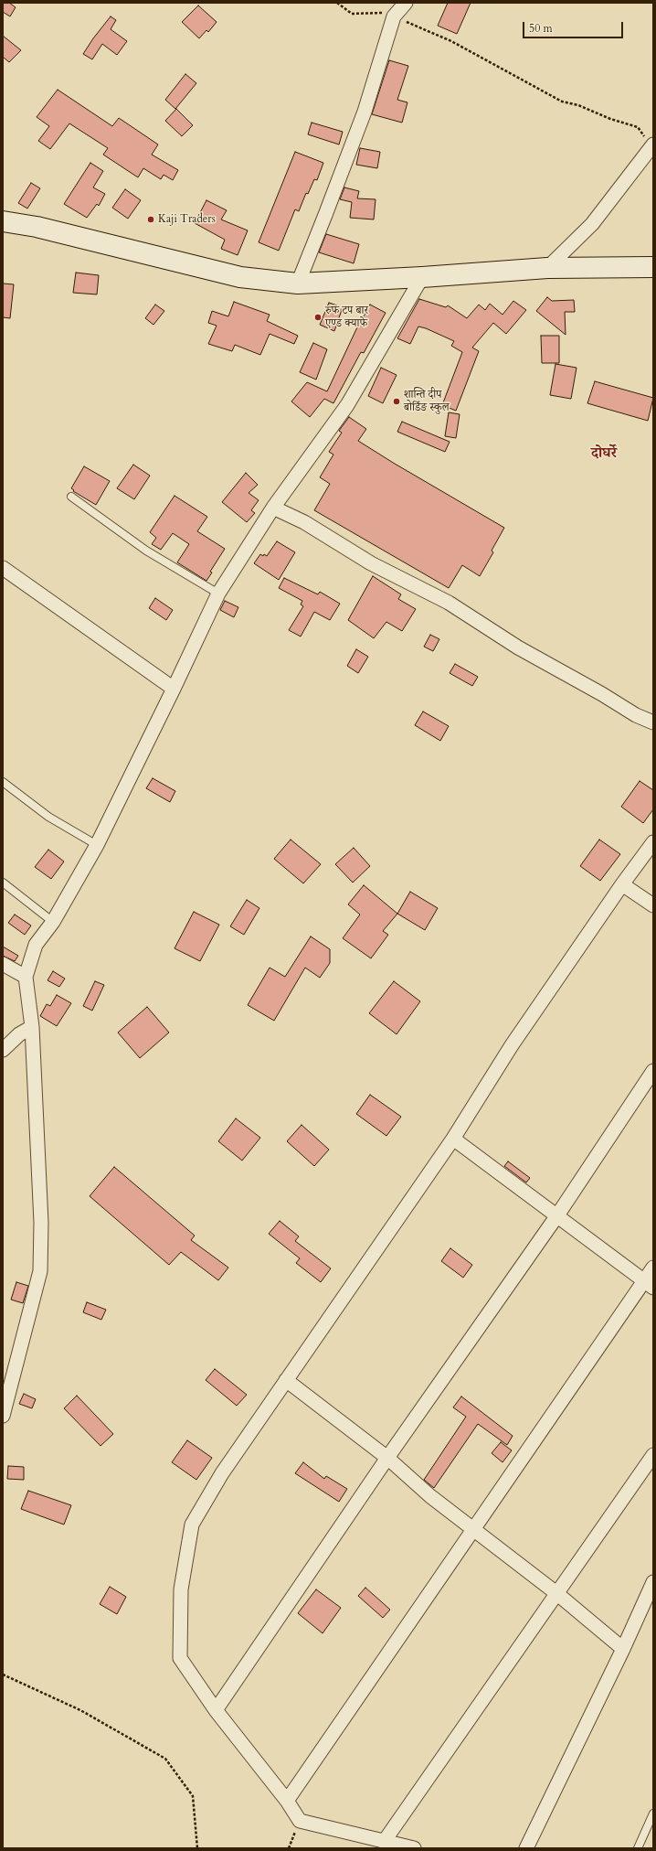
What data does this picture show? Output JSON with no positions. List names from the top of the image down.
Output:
{
  "districts": ["दोघर्रे"],
  "places": ["Kaji Traders", "रुफ टप बार एण्ड क्याफे", "शान्ति दीप बोर्डिङ स्कुल"],
  "scale_bar": "50 m"
}
